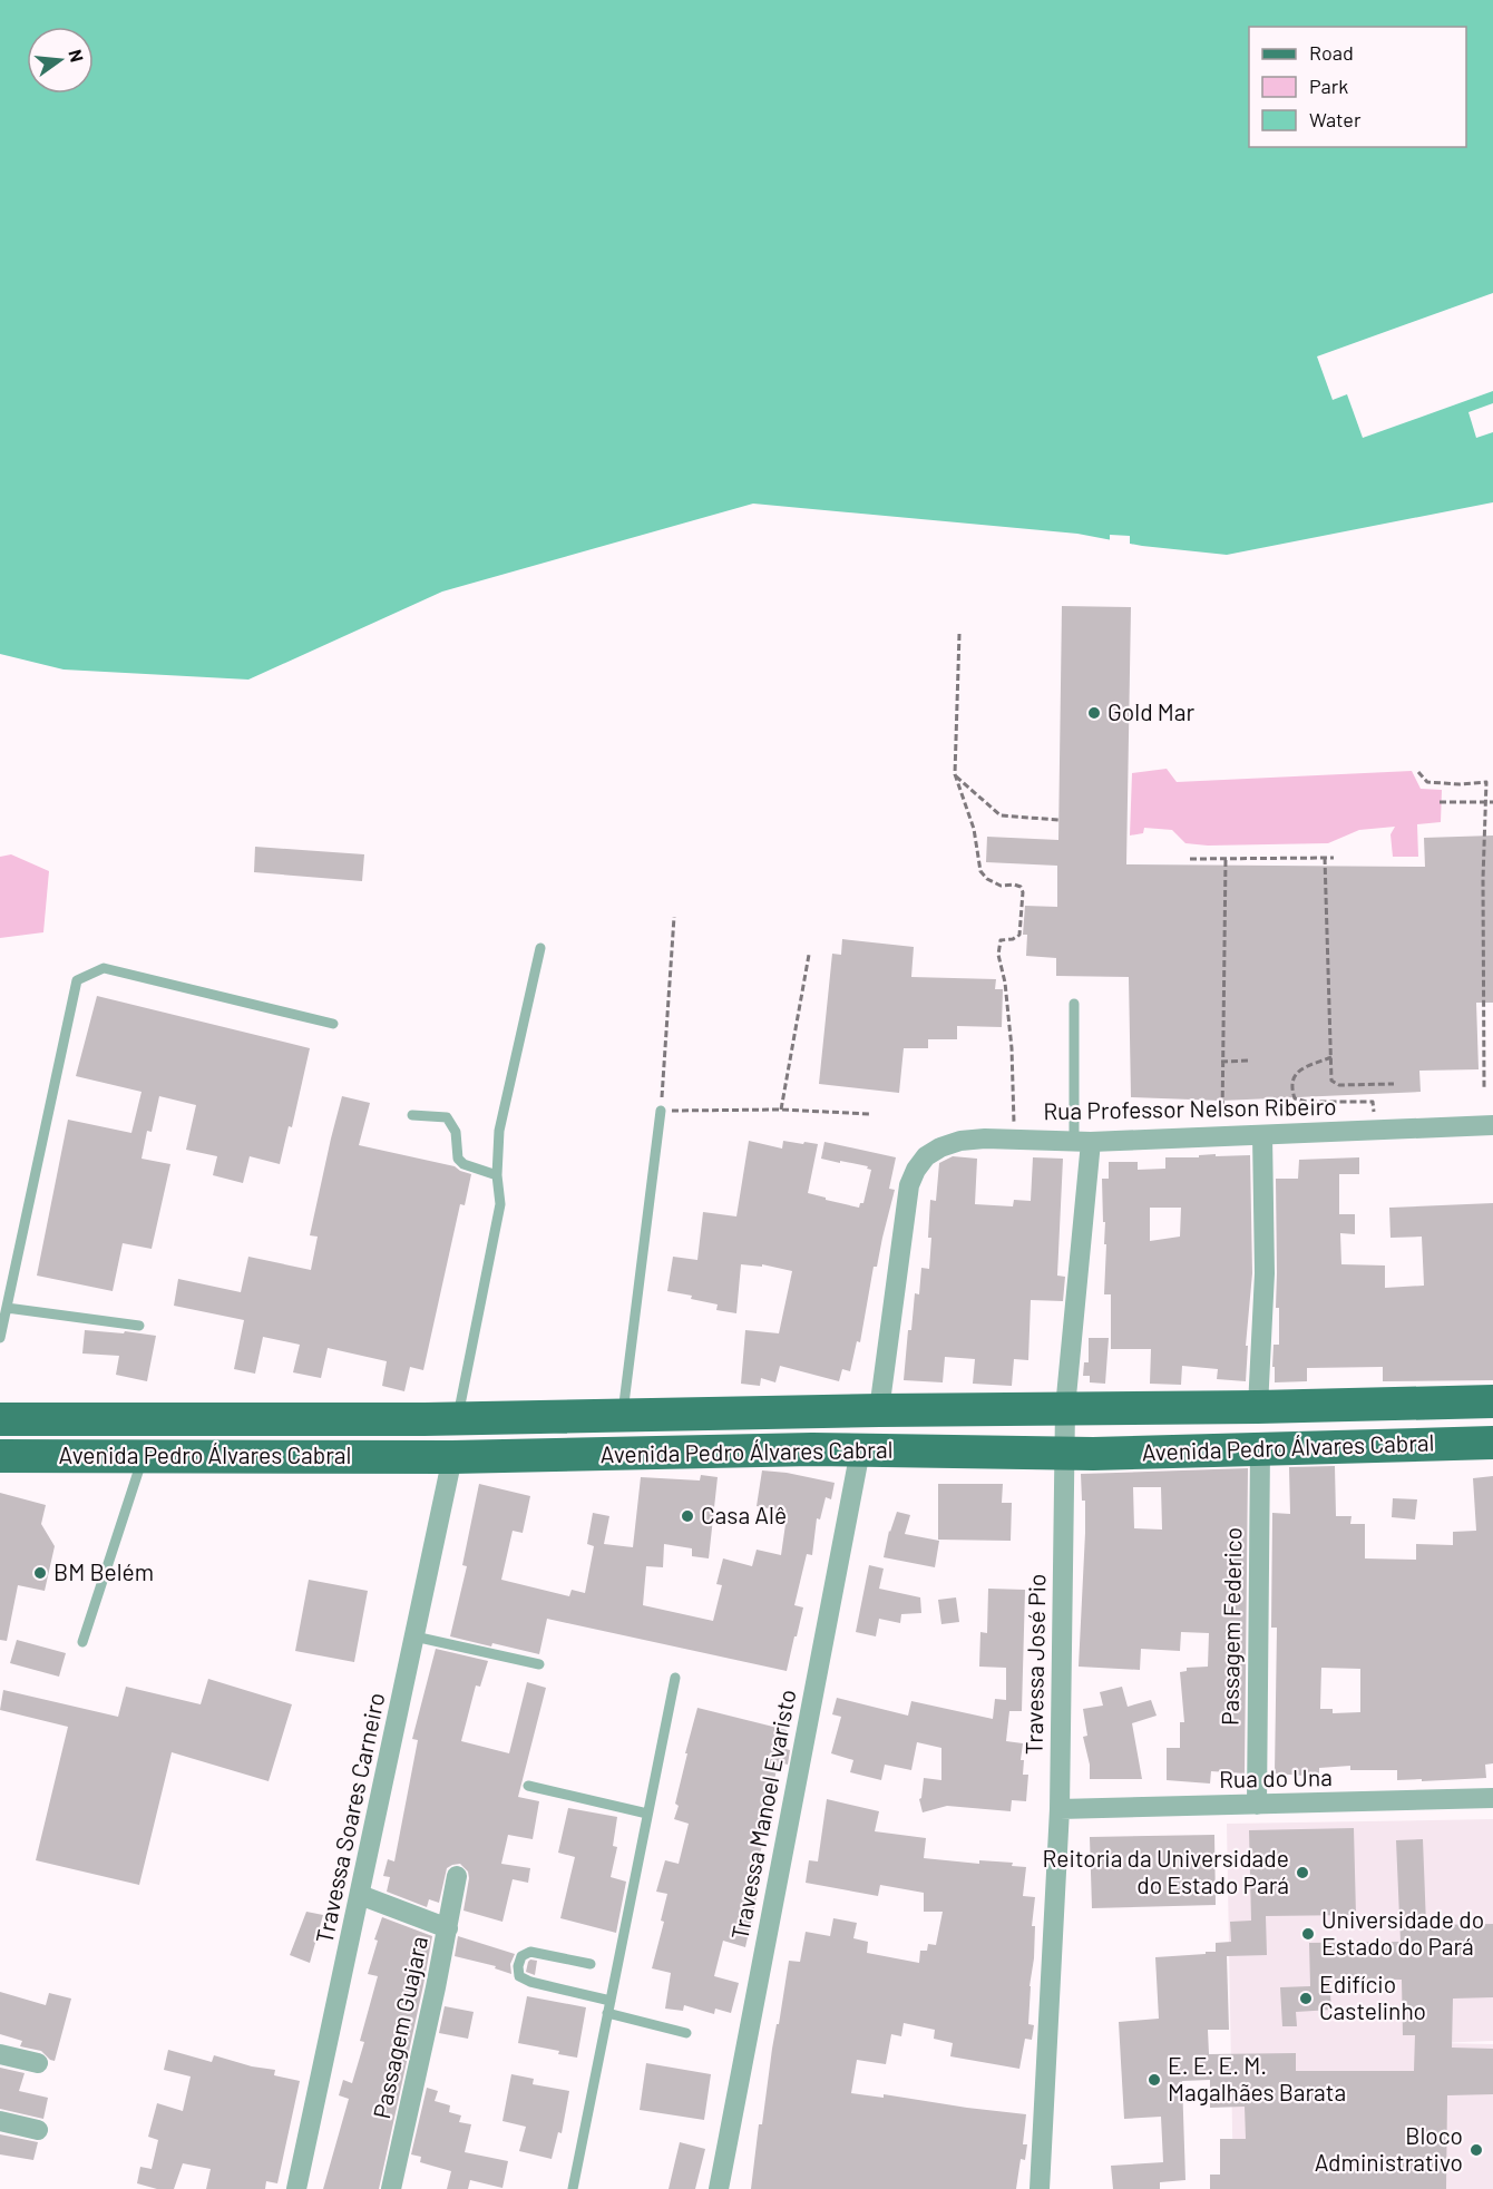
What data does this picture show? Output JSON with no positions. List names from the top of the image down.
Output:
{
  "streets": {
    "main road": ["Avenida Pedro Álvares Cabral"],
    "street": [
      "Rua Professor Nelson Ribeiro",
      "Passagem Federico",
      "Travessa José Pio",
      "Rua do Una",
      "Travessa Manoel Evaristo",
      "Travessa Soares Carneiro",
      "Passagem Guajara"
    ]
  },
  "crossings": [
    ["Rua Professor Nelson Ribeiro", "Avenida Pedro Álvares Cabral"],
    ["Rua Professor Nelson Ribeiro", "Travessa José Pio"],
    ["Avenida Pedro Álvares Cabral", "Passagem Federico"],
    ["Avenida Pedro Álvares Cabral", "Travessa José Pio"],
    ["Avenida Pedro Álvares Cabral", "Travessa Manoel Evaristo"],
    ["Avenida Pedro Álvares Cabral", "Travessa Soares Carneiro"],
    ["Passagem Federico", "Rua do Una"],
    ["Travessa José Pio", "Rua do Una"]
  ],
  "places": [
    "Gold Mar",
    "Casa Alê",
    "BM Belém",
    "Reitoria da Universidade do Estado Pará",
    "Universidade do Estado do Pará",
    "Edifício Castelinho",
    "E. E. E. M. Magalhães Barata",
    "Bloco Administrativo"
  ],
  "legend": ["Road", "Park", "Water"],
  "north": "right"
}
